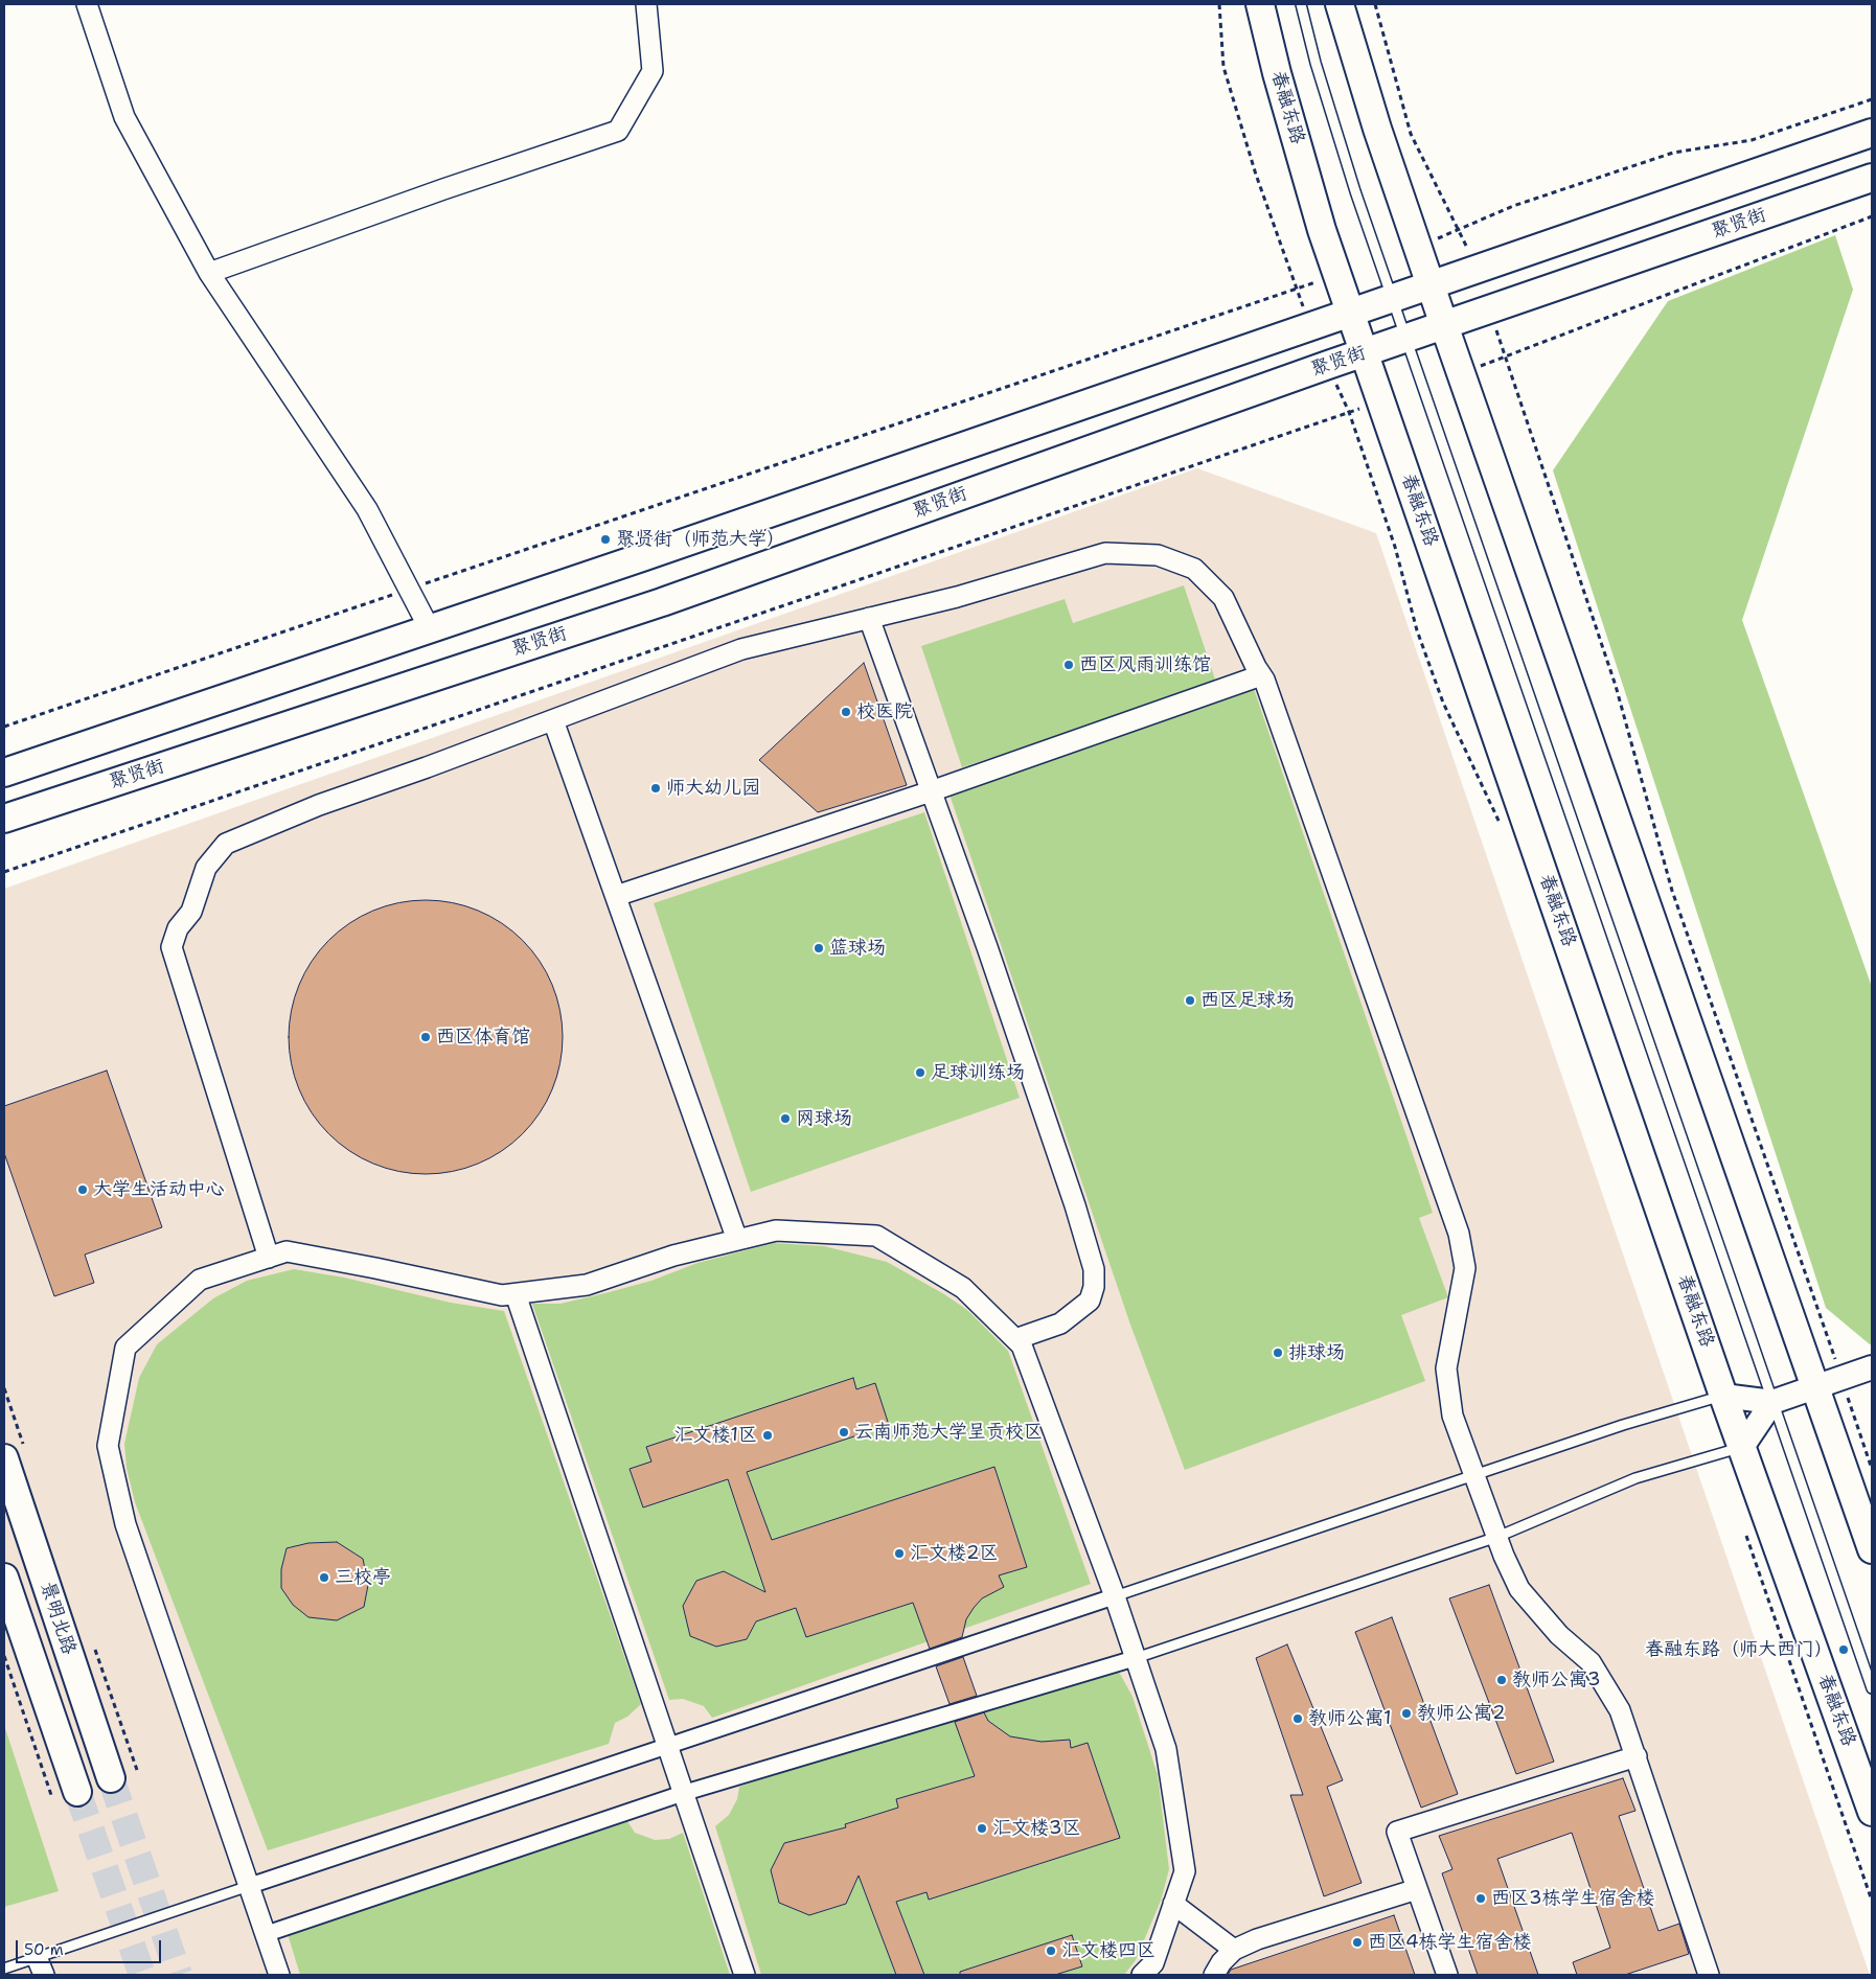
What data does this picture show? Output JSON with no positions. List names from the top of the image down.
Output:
{
  "streets": {
    "main road": ["春融东路", "聚贤街", "景明北路"]
  },
  "crossings": [
    ["春融东路", "聚贤街"]
  ],
  "places": [
    "聚贤街（师范大学）",
    "西区风雨训练馆",
    "校医院",
    "师大幼儿园",
    "篮球场",
    "西区足球场",
    "西区体育馆",
    "足球训练场",
    "网球场",
    "大学生活动中心",
    "排球场",
    "云南师范大学呈贡校区",
    "汇文楼1区",
    "汇文楼2区",
    "三校亭",
    "春融东路（师大西门）",
    "教师公寓3",
    "教师公寓2",
    "教师公寓1",
    "汇文楼3区",
    "西区3栋学生宿舍楼",
    "西区4栋学生宿舍楼",
    "汇文楼四区"
  ],
  "scale_bar": "50 m"
}
